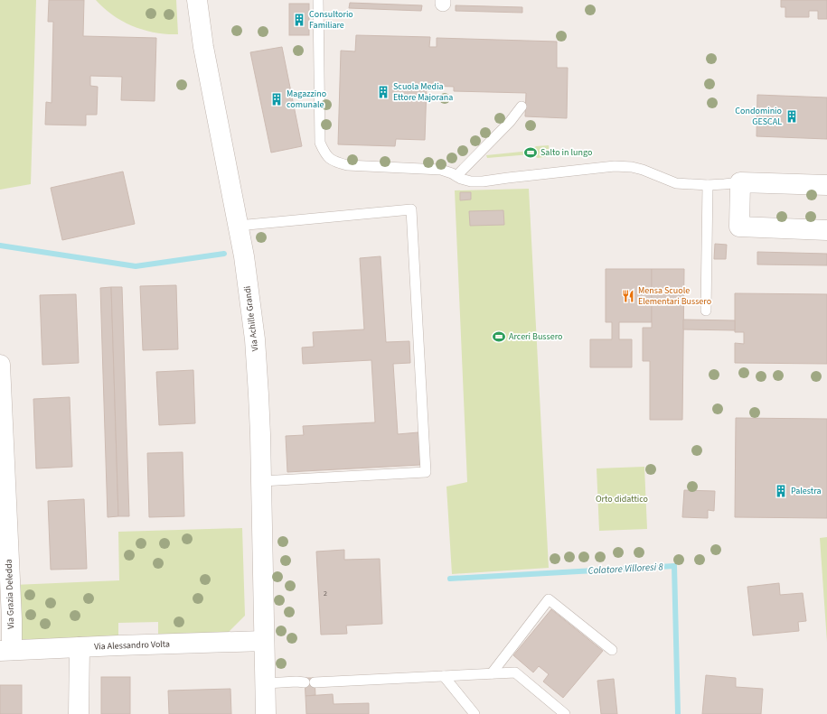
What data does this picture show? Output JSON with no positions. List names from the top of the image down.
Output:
{
  "streets": {
    "street": ["Via Achille Grandi", "Via Grazia Deledda", "Via Alessandro Volta"]
  },
  "crossings": [
    ["Via Achille Grandi", "Via Alessandro Volta"],
    ["Via Grazia Deledda", "Via Alessandro Volta"]
  ],
  "water": ["Colatore Villoresi 8"],
  "parks": ["Orto didattico"],
  "places": {
    "building": [
      "Consultorio Familiare",
      "Scuola Media Ettore Majorana",
      "Magazzino comunale",
      "Condominio GESCAL",
      "Palestra"
    ],
    "sports": ["Salto in lungo", "Arceri Bussero"],
    "restaurant": ["Mensa Scuole Elementari Bussero"]
  },
  "house_numbers": ["2"]
}
